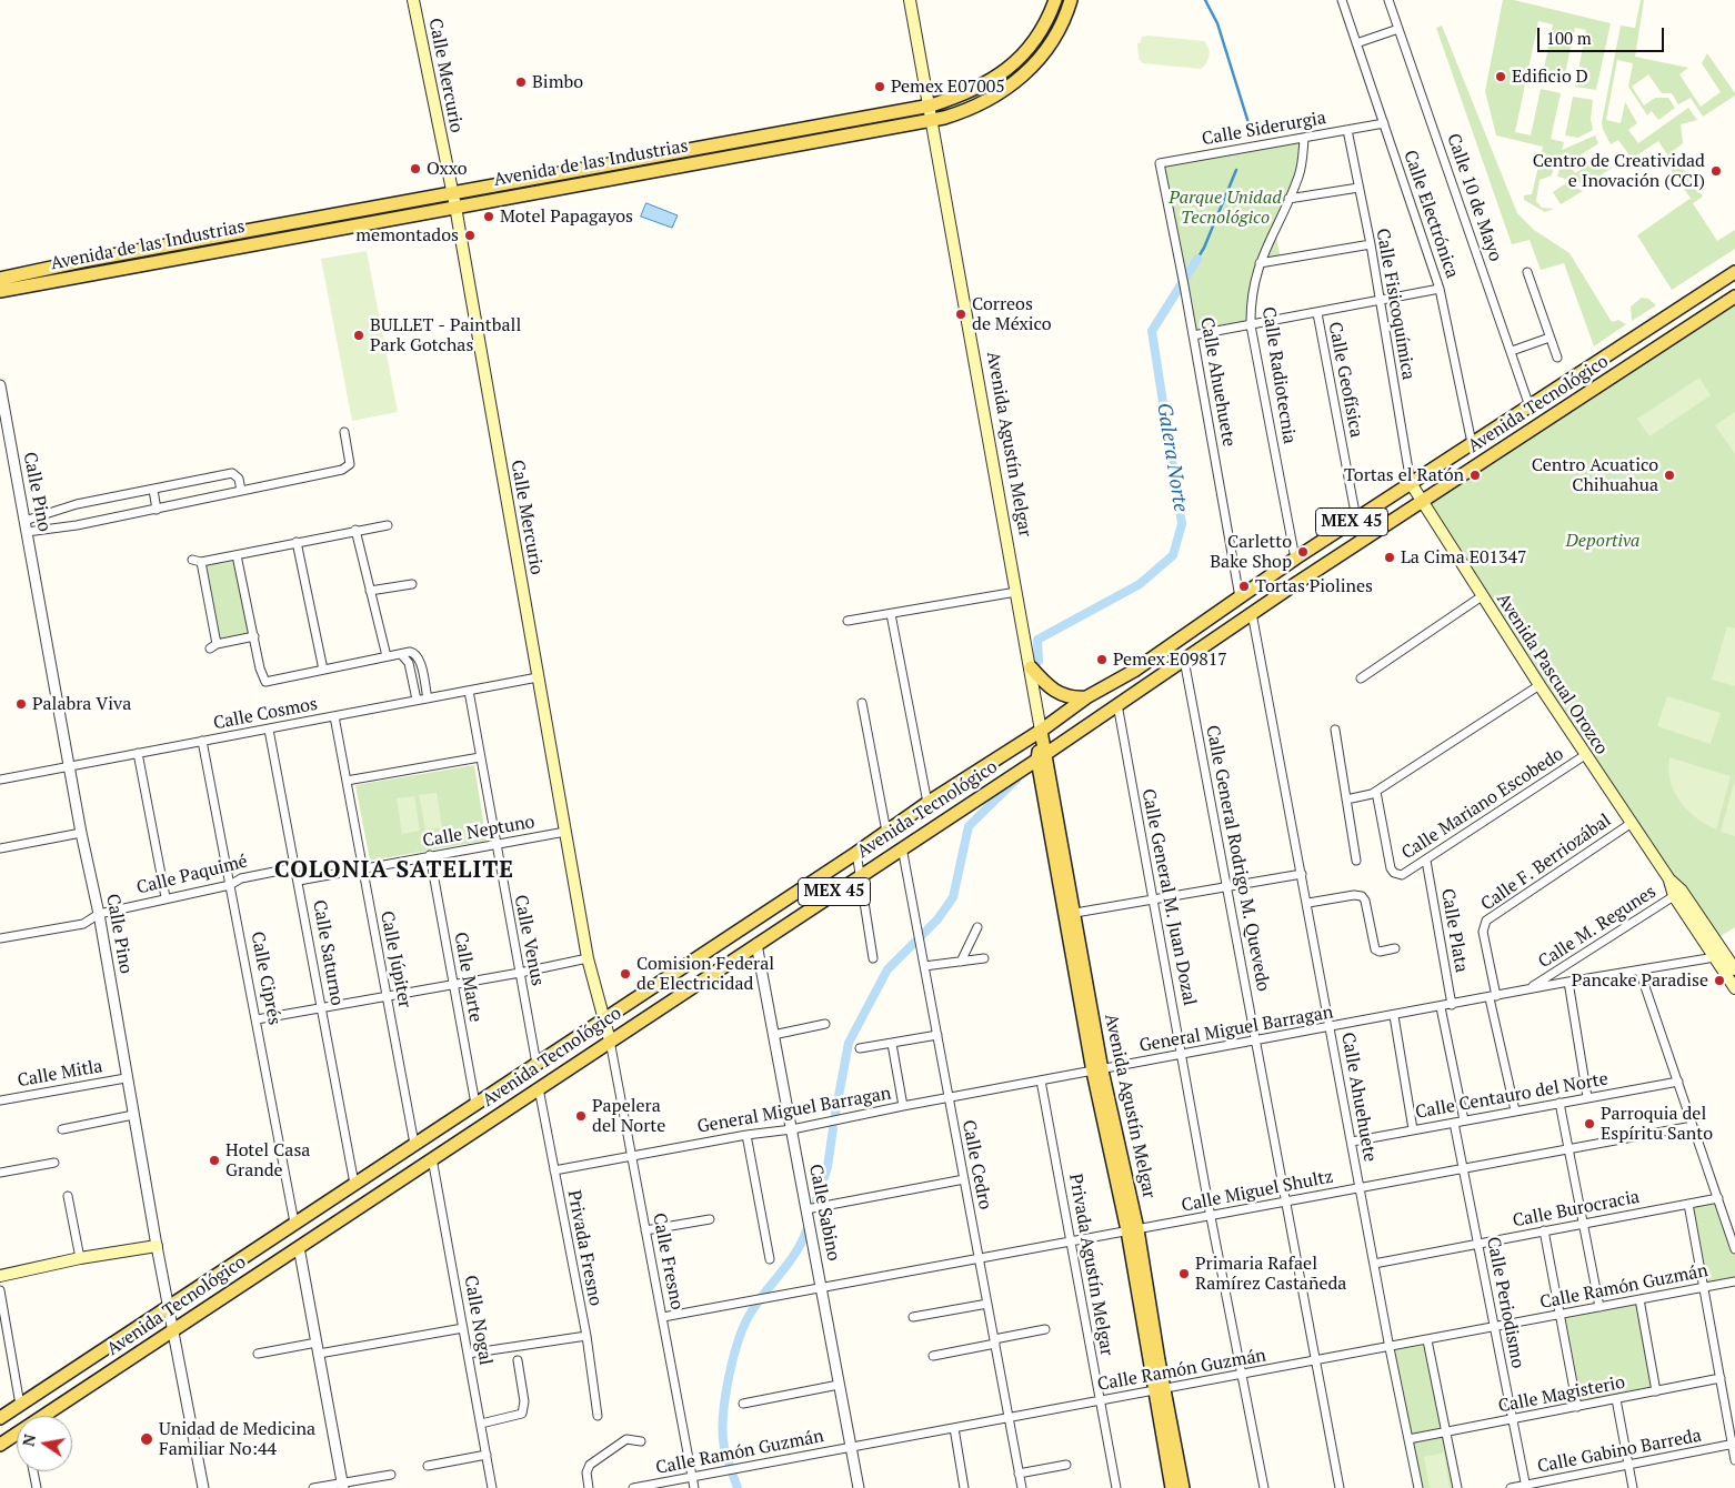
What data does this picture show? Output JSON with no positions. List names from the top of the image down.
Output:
{
  "streets": {
    "main road": [
      "Calle Mercurio",
      "Avenida de las Industrias",
      "Avenida Tecnológico",
      "Avenida Agustín Melgar",
      "MEX 45",
      "Avenida Pascual Orozco"
    ],
    "street": [
      "Calle Siderurgia",
      "Calle 10 de Mayo",
      "Calle Electrónica",
      "Calle Fisicoquímica",
      "Calle Radiotecnia",
      "Calle Geofísica",
      "Calle Ahuehuete",
      "Calle Pino",
      "Calle Cosmos",
      "Calle Mariano Escobedo",
      "Calle Neptuno",
      "Calle General Rodrigo M. Quevedo",
      "Calle F. Berriozábal",
      "Calle Paquimé",
      "Calle General M. Juan Dozal",
      "Calle M. Regunes",
      "Calle Plata",
      "Calle Venus",
      "Calle Saturno",
      "Calle Júpiter",
      "Calle Marte",
      "Calle Ciprés",
      "General Miguel Barragan",
      "Calle Mitla",
      "Calle Centauro del Norte",
      "Calle Cedro",
      "Calle Miguel Shultz",
      "Calle Burocracia",
      "Calle Sabino",
      "Privada Fresno",
      "Calle Fresno",
      "Privada Agustín Melgar",
      "Calle Ramón Guzmán",
      "Calle Periodismo",
      "Calle Nogal",
      "Calle Magisterio",
      "Calle Gabino Barreda"
    ]
  },
  "crossings": [
    ["Calle Mercurio", "Avenida de las Industrias"],
    ["Calle Mercurio", "Avenida Tecnológico"],
    ["Calle Mercurio", "Calle Cosmos"],
    ["Calle Mercurio", "Calle Neptuno"],
    ["Calle Mercurio", "Calle Fresno"],
    ["Calle Siderurgia", "Calle Electrónica"],
    ["Calle Siderurgia", "Calle Fisicoquímica"],
    ["Calle Siderurgia", "Calle Radiotecnia"],
    ["Calle Siderurgia", "Calle Ahuehuete"],
    ["Avenida de las Industrias", "Avenida Agustín Melgar"],
    ["Calle 10 de Mayo", "Avenida Tecnológico"],
    ["Calle Electrónica", "Avenida Tecnológico"],
    ["Calle Fisicoquímica", "Avenida Tecnológico"],
    ["Calle Fisicoquímica", "Avenida Pascual Orozco"],
    ["Calle Radiotecnia", "Avenida Tecnológico"],
    ["Calle Geofísica", "Avenida Tecnológico"],
    ["Calle Ahuehuete", "Avenida Tecnológico"],
    ["Calle Ahuehuete", "General Miguel Barragan"],
    ["Calle Ahuehuete", "Calle Centauro del Norte"],
    ["Calle Ahuehuete", "Calle Miguel Shultz"],
    ["Calle Ahuehuete", "Calle Burocracia"],
    ["Calle Ahuehuete", "Calle Ramón Guzmán"],
    ["Calle Ahuehuete", "Calle Magisterio"],
    ["Avenida Tecnológico", "Avenida Agustín Melgar"],
    ["Avenida Tecnológico", "Calle Pino"],
    ["Avenida Tecnológico", "Avenida Pascual Orozco"],
    ["Avenida Tecnológico", "Calle General Rodrigo M. Quevedo"],
    ["Avenida Tecnológico", "Calle General M. Juan Dozal"],
    ["Avenida Tecnológico", "Calle Venus"],
    ["Avenida Tecnológico", "Calle Saturno"],
    ["Avenida Tecnológico", "Calle Júpiter"],
    ["Avenida Tecnológico", "Calle Marte"],
    ["Avenida Tecnológico", "Calle Ciprés"],
    ["Avenida Tecnológico", "Calle Cedro"],
    ["Avenida Tecnológico", "Calle Sabino"],
    ["Avenida Tecnológico", "Privada Fresno"],
    ["Avenida Tecnológico", "Calle Fresno"],
    ["Avenida Tecnológico", "Calle Nogal"],
    ["Avenida Agustín Melgar", "General Miguel Barragan"],
    ["Avenida Agustín Melgar", "Calle Miguel Shultz"],
    ["Avenida Agustín Melgar", "Calle Ramón Guzmán"],
    ["Calle Pino", "Calle Cosmos"],
    ["Calle Pino", "Calle Paquimé"],
    ["Calle Pino", "Calle Mitla"],
    ["Avenida Pascual Orozco", "Calle Mariano Escobedo"],
    ["Avenida Pascual Orozco", "Calle F. Berriozábal"],
    ["Avenida Pascual Orozco", "Calle M. Regunes"],
    ["Avenida Pascual Orozco", "General Miguel Barragan"],
    ["Calle Cosmos", "Calle Venus"],
    ["Calle Cosmos", "Calle Saturno"],
    ["Calle Cosmos", "Calle Júpiter"],
    ["Calle Cosmos", "Calle Ciprés"],
    ["Calle Mariano Escobedo", "Calle Plata"],
    ["Calle Neptuno", "Calle Venus"],
    ["Calle Neptuno", "Calle Saturno"],
    ["Calle Neptuno", "Calle Júpiter"],
    ["Calle Neptuno", "Calle Marte"],
    ["Calle General Rodrigo M. Quevedo", "General Miguel Barragan"],
    ["Calle General Rodrigo M. Quevedo", "Calle Miguel Shultz"],
    ["Calle General Rodrigo M. Quevedo", "Calle Ramón Guzmán"],
    ["Calle F. Berriozábal", "General Miguel Barragan"],
    ["Calle F. Berriozábal", "Calle Centauro del Norte"],
    ["Calle Paquimé", "Calle Saturno"],
    ["Calle Paquimé", "Calle Ciprés"],
    ["Calle General M. Juan Dozal", "General Miguel Barragan"],
    ["Calle General M. Juan Dozal", "Calle Miguel Shultz"],
    ["Calle General M. Juan Dozal", "Calle Ramón Guzmán"],
    ["Calle M. Regunes", "General Miguel Barragan"],
    ["Calle Plata", "General Miguel Barragan"],
    ["General Miguel Barragan", "Calle Cedro"],
    ["General Miguel Barragan", "Calle Sabino"],
    ["General Miguel Barragan", "Privada Fresno"],
    ["General Miguel Barragan", "Calle Fresno"],
    ["General Miguel Barragan", "Privada Agustín Melgar"],
    ["Calle Centauro del Norte", "Calle Periodismo"],
    ["Calle Cedro", "Calle Miguel Shultz"],
    ["Calle Cedro", "Calle Ramón Guzmán"],
    ["Calle Miguel Shultz", "Calle Sabino"],
    ["Calle Miguel Shultz", "Calle Fresno"],
    ["Calle Miguel Shultz", "Privada Agustín Melgar"],
    ["Calle Miguel Shultz", "Calle Periodismo"],
    ["Calle Burocracia", "Calle Periodismo"],
    ["Calle Sabino", "Calle Ramón Guzmán"],
    ["Calle Fresno", "Calle Ramón Guzmán"],
    ["Privada Agustín Melgar", "Calle Ramón Guzmán"],
    ["Calle Ramón Guzmán", "Calle Periodismo"],
    ["Calle Periodismo", "Calle Magisterio"],
    ["Calle Periodismo", "Calle Gabino Barreda"]
  ],
  "districts": ["COLONIA SATELITE"],
  "water": ["Galera Norte"],
  "parks": ["Parque Unidad Tecnológico", "Deportiva"],
  "places": [
    "Edificio D",
    "Bimbo",
    "Pemex E07005",
    "Oxxo",
    "Centro de Creatividad e Inovación (CCI)",
    "Motel Papagayos",
    "memontados",
    "Correos de México",
    "BULLET - Paintball Park Gotchas",
    "Tortas el Ratón",
    "Centro Acuatico Chihuahua",
    "Carletto Bake Shop",
    "La Cima E01347",
    "Tortas Piolines",
    "Pemex E09817",
    "Palabra Viva",
    "Comision Federal de Electricidad",
    "Pancake Paradise",
    "Papelera del Norte",
    "Parroquia del Espíritu Santo",
    "Hotel Casa Grande",
    "Primaria Rafael Ramírez Castañeda",
    "Unidad de Medicina Familiar No:44"
  ],
  "scale_bar": "100 m",
  "north": "left"
}
